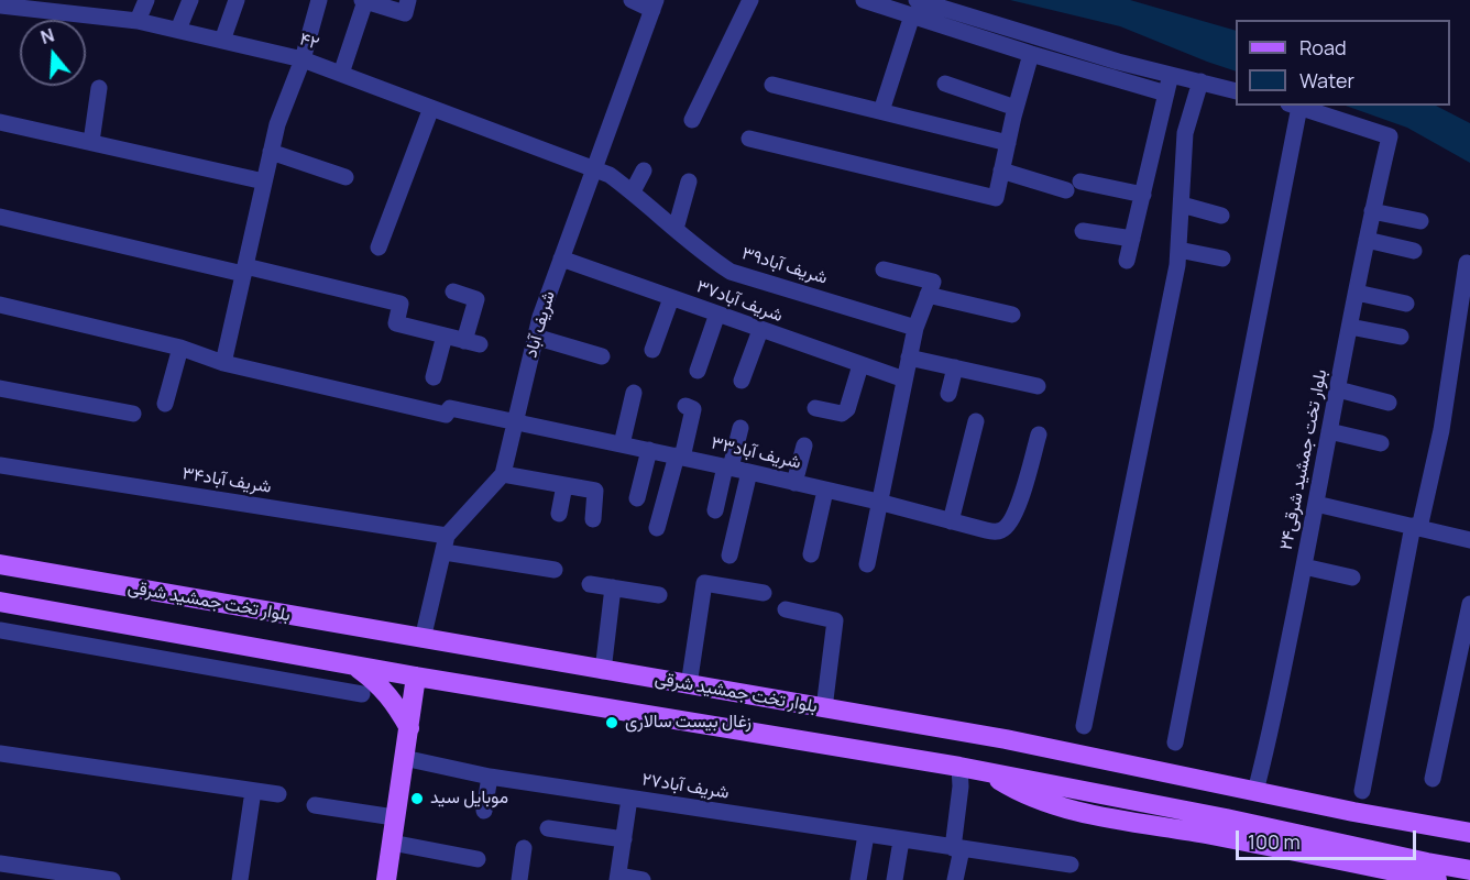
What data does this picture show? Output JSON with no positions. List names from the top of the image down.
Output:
{
  "streets": {
    "main road": ["بلوار تخت جمشید شرقی"],
    "street": [
      "۴۲",
      "شریف آباد۳۹",
      "شریف آباد۳۷",
      "شریف آباد",
      "شریف آباد۳۳",
      "بلوار تخت جمشید شرقی۲۴",
      "شریف آباد۳۴",
      "شریف آباد۲۷"
    ]
  },
  "crossings": [
    ["۴۲", "شریف آباد۳۹"],
    ["۴۲", "شریف آباد"],
    ["شریف آباد۳۹", "شریف آباد"],
    ["شریف آباد۳۷", "شریف آباد"],
    ["شریف آباد", "شریف آباد۳۳"],
    ["شریف آباد", "شریف آباد۳۴"],
    ["شریف آباد", "بلوار تخت جمشید شرقی"],
    ["بلوار تخت جمشید شرقی۲۴", "بلوار تخت جمشید شرقی"]
  ],
  "places": ["زغال بیست سالاری", "موبایل سید"],
  "legend": ["Road", "Water"],
  "scale_bar": "100 m",
  "north": "top"
}
